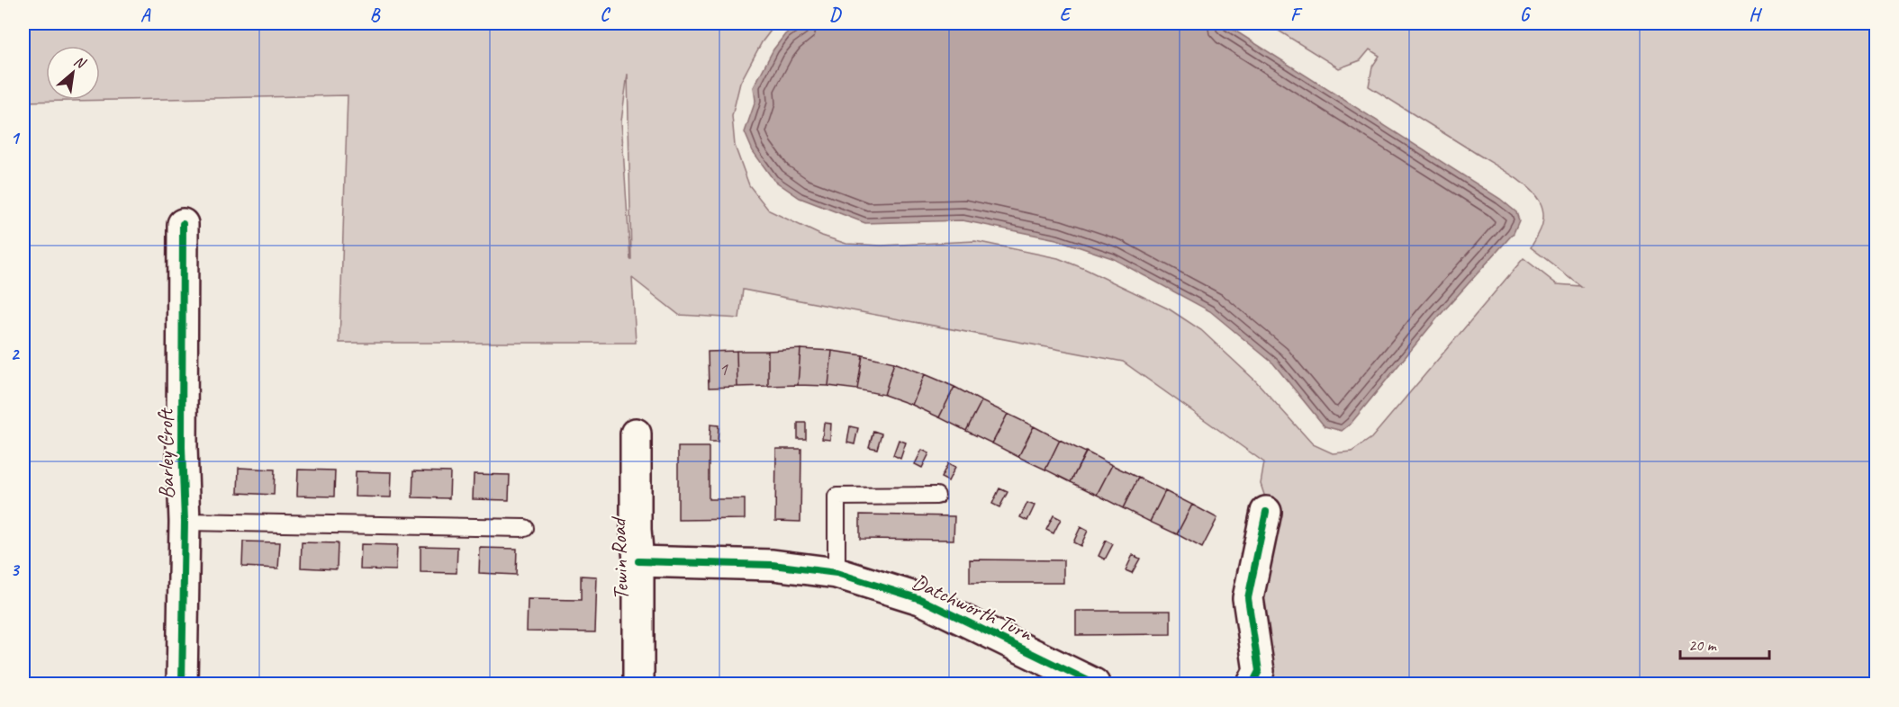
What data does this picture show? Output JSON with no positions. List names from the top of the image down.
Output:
{
  "streets": {
    "street": ["Barley Croft", "Tewin Road", "Datchworth Turn"]
  },
  "crossings": [
    ["Tewin Road", "Datchworth Turn"]
  ],
  "house_numbers": ["1"],
  "scale_bar": "20 m",
  "north": "top right",
  "grid": {
    "columns": [
      "A",
      "B",
      "C",
      "D",
      "E",
      "F",
      "G",
      "H"
    ],
    "rows": ["1", "2", "3"]
  }
}
